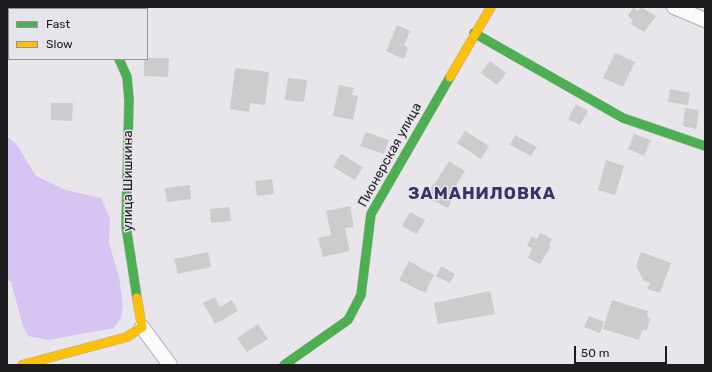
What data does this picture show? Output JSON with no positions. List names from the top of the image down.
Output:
{
  "streets": {
    "street": ["Пионерская улица", "улица Шишкина"]
  },
  "districts": ["ЗАМАНИЛОВКА"],
  "legend": ["Fast", "Slow"],
  "scale_bar": "50 m"
}
